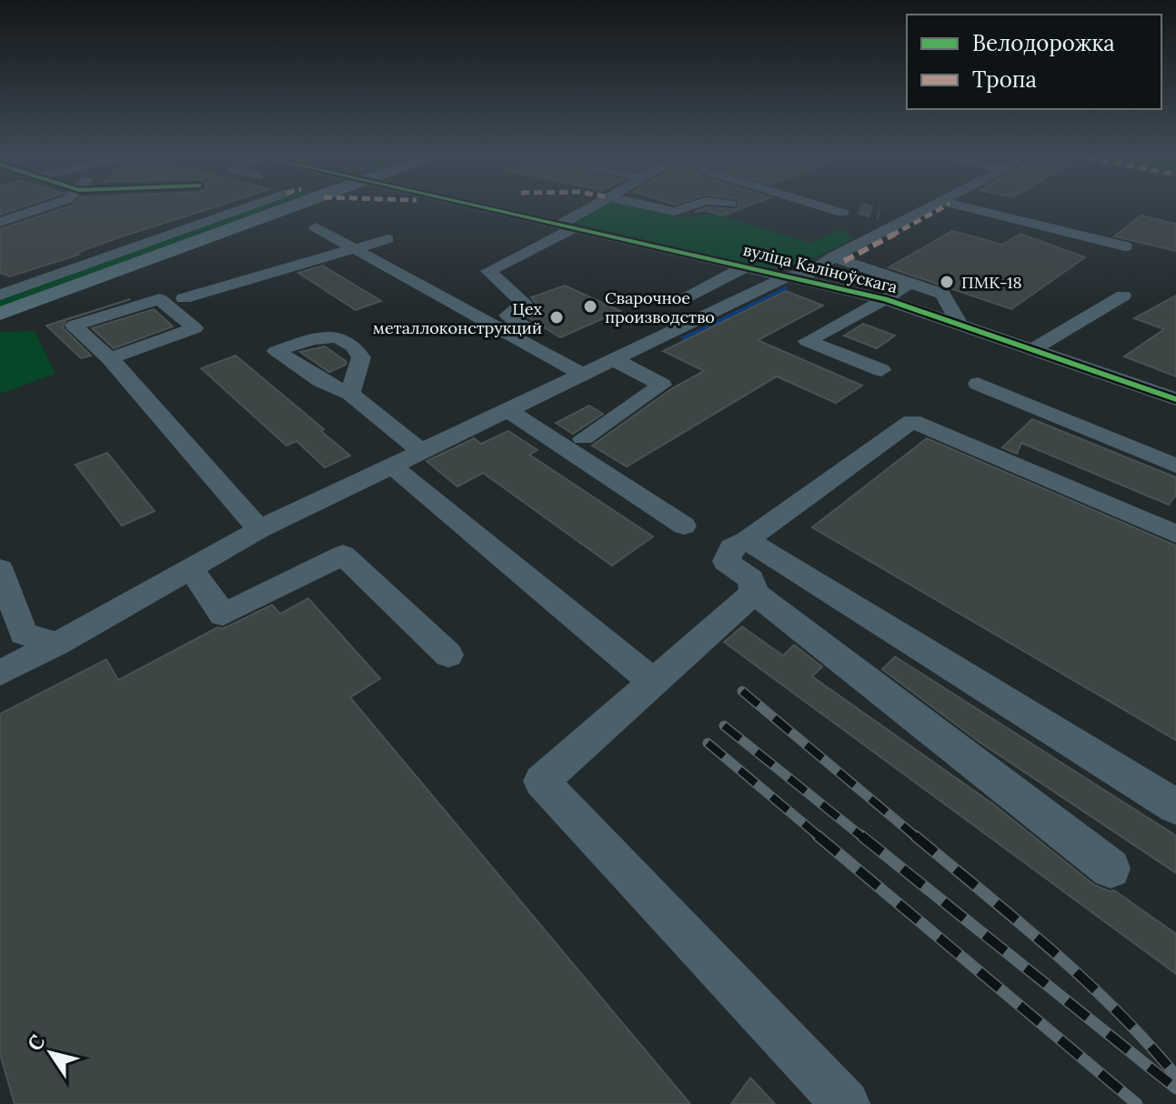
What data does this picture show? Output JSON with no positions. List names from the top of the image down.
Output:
{
  "streets": {
    "street": ["вуліца Каліноўскага"]
  },
  "places": ["ПМК-18", "Сварочное производство", "Цех металлоконструкций"],
  "legend": ["Велодорожка", "Тропа"],
  "north": "top left"
}
